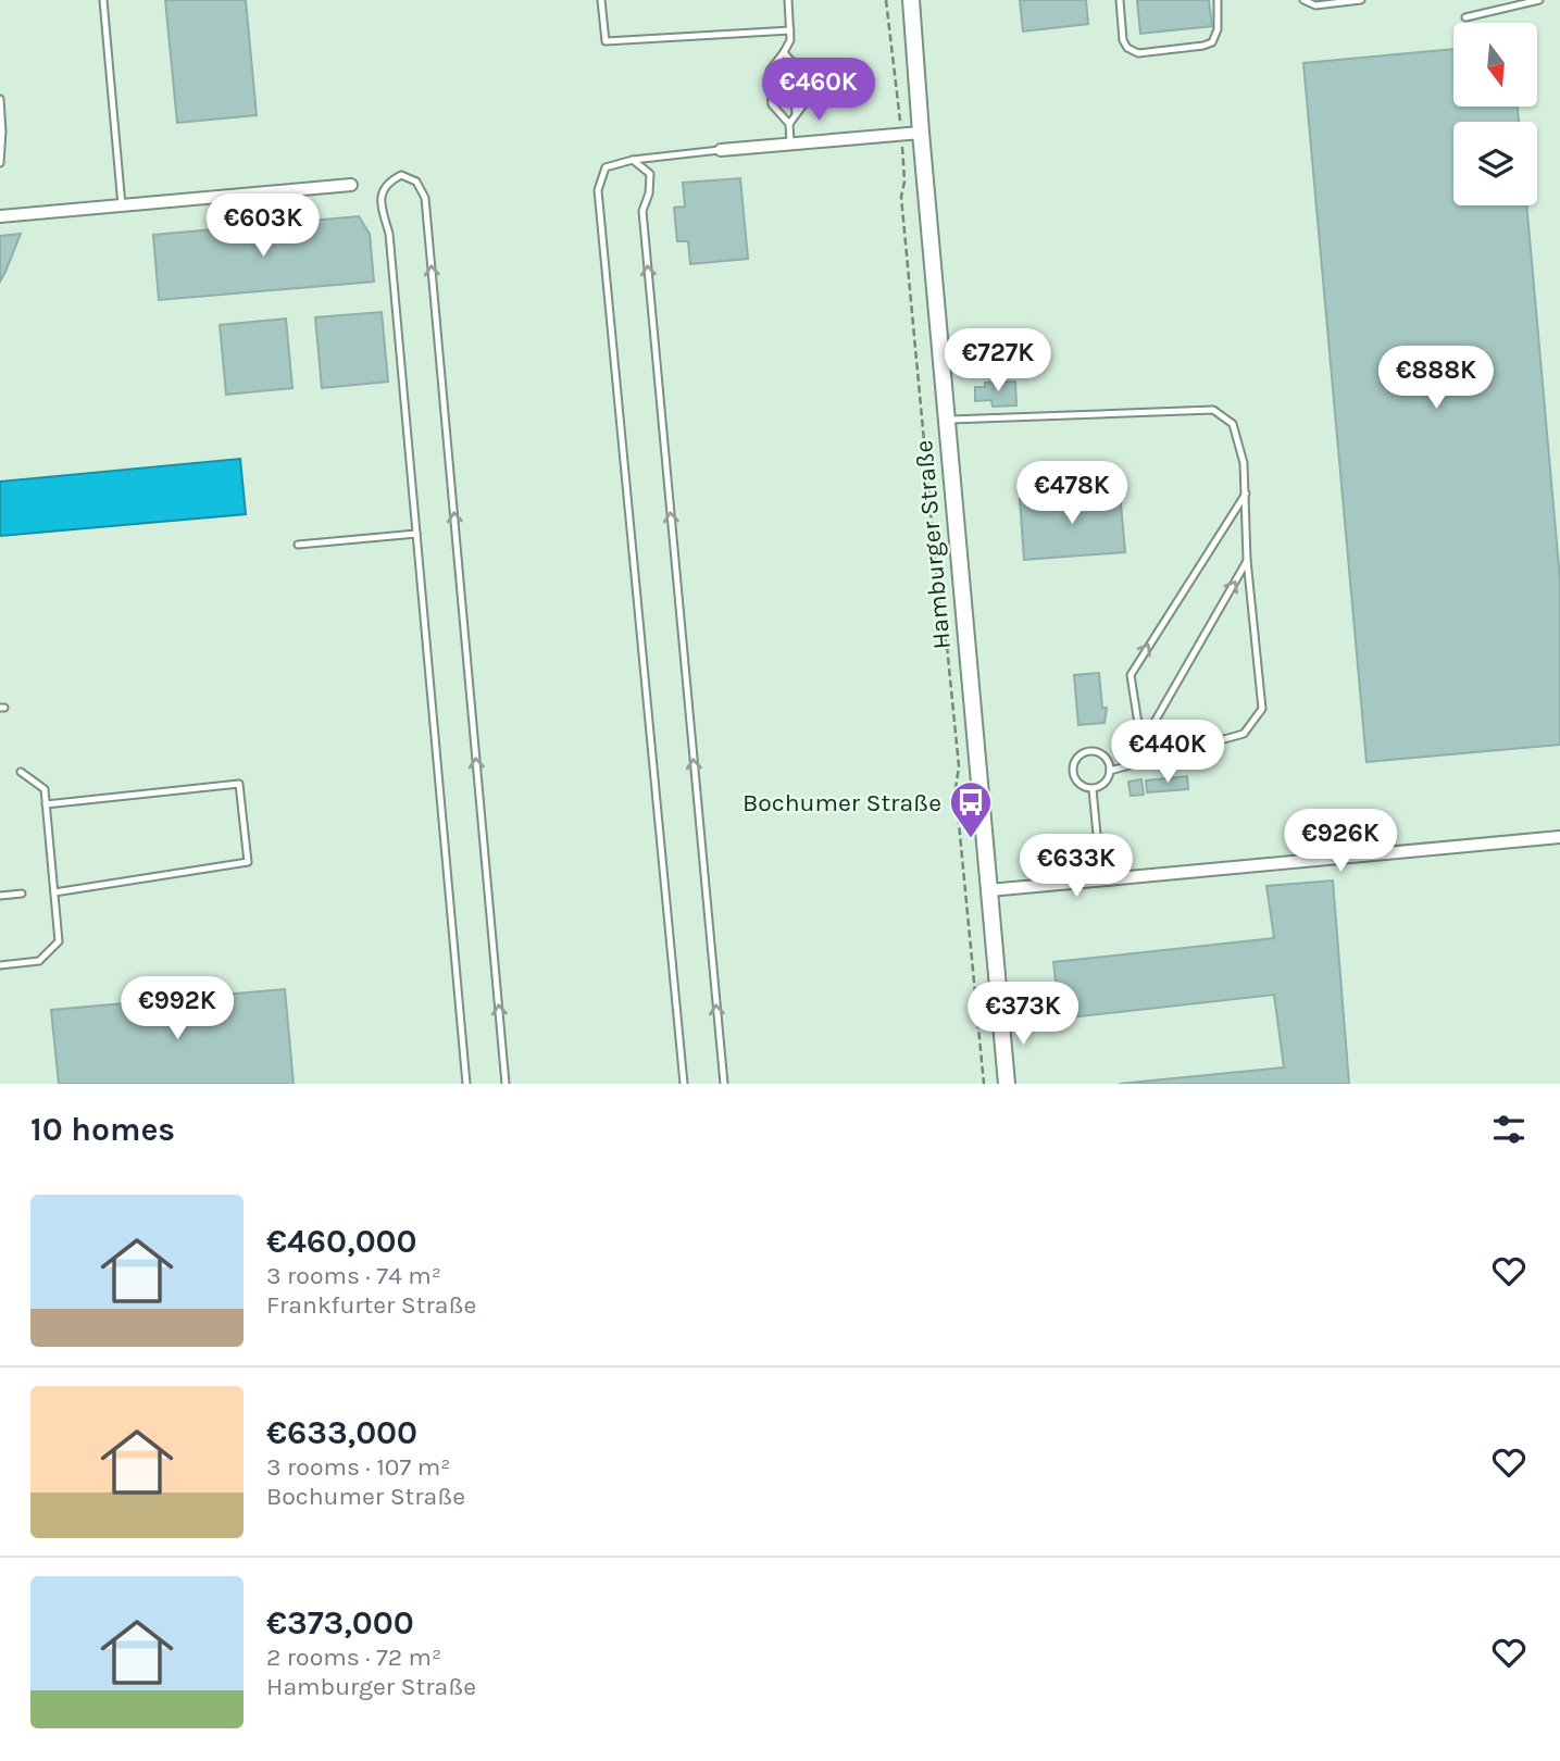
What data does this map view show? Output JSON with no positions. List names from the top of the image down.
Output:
{
  "streets": {
    "street": ["Hamburger Straße"]
  },
  "places": {
    "bus stop": ["Bochumer Straße"]
  },
  "north": "bottom",
  "page": {
    "price": [
      "€460K",
      "€603K",
      "€727K",
      "€888K",
      "€478K",
      "€440K",
      "€926K",
      "€633K",
      "€992K",
      "€373K"
    ],
    "heading": "10 homes",
    "list": [
      {
        "name": "€460,000",
        "note": "3 rooms · 74 m² · Frankfurter Straße"
      },
      {
        "name": "€633,000",
        "note": "3 rooms · 107 m² · Bochumer Straße"
      },
      {
        "name": "€373,000",
        "note": "2 rooms · 72 m² · Hamburger Straße"
      }
    ]
  }
}
